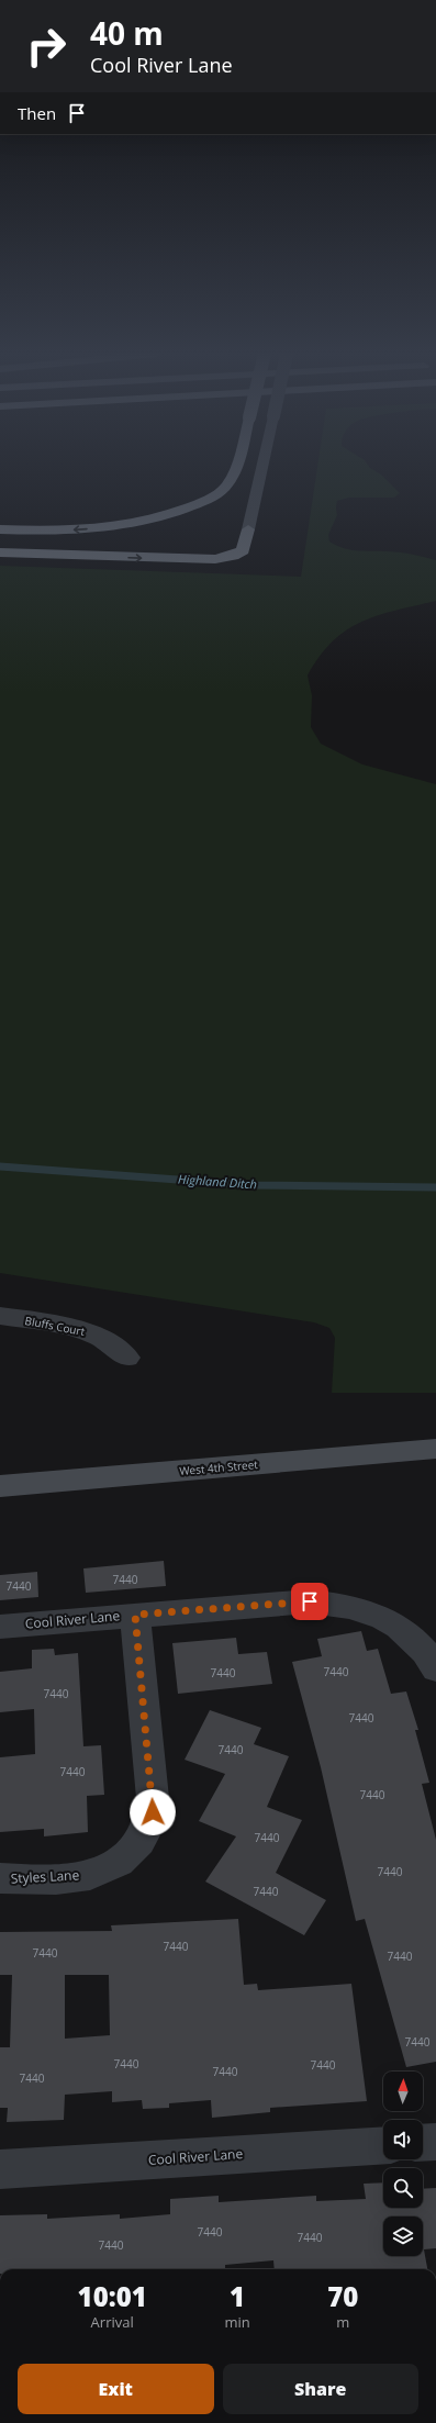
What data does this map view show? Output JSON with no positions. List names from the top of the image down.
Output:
{
  "streets": {
    "main road": ["West 4th Street"],
    "street": ["Bluffs Court", "Cool River Lane", "Styles Lane"]
  },
  "crossings": [
    ["Cool River Lane", "Styles Lane"]
  ],
  "water": ["Highland Ditch"],
  "house_numbers": [
    "7440",
    "7440",
    "7440",
    "7440",
    "7440",
    "7440",
    "7440",
    "7440",
    "7440",
    "7440",
    "7440",
    "7440",
    "7440",
    "7440",
    "7440",
    "7440",
    "7440",
    "7440",
    "7440",
    "7440",
    "7440",
    "7440",
    "7440"
  ],
  "north": "top",
  "page": {
    "turn": ["40 m", "Cool River Lane"],
    "then": "Then",
    "eta": [
      "10:01",
      "Arrival",
      "1",
      "min",
      "70",
      "m"
    ],
    "buttons": ["Exit", "Share"]
  }
}
